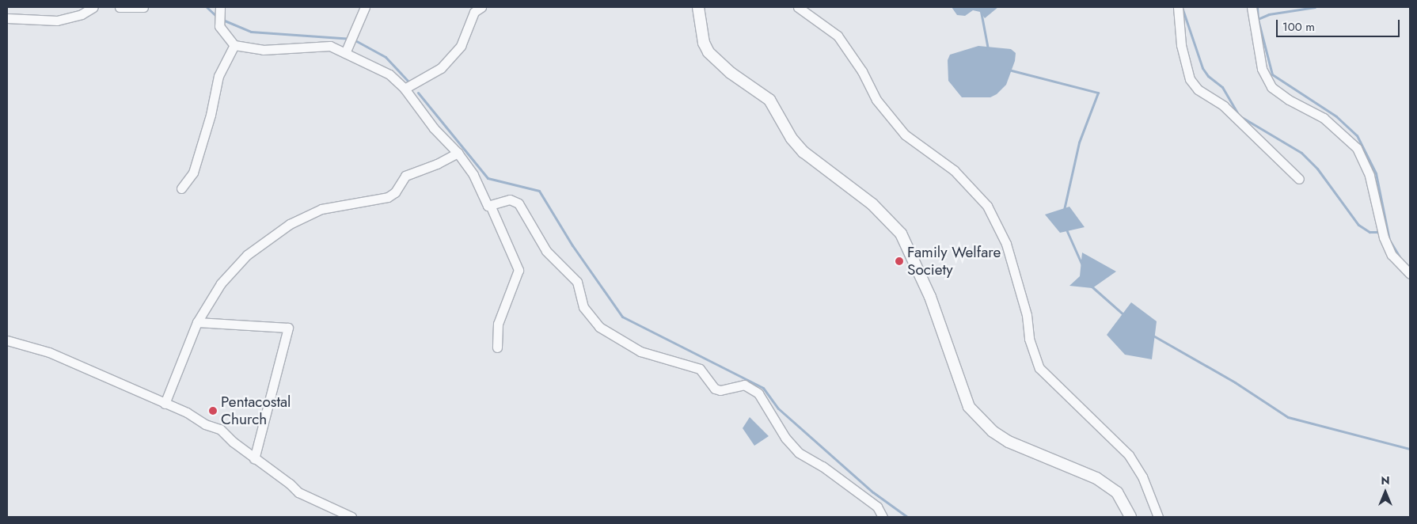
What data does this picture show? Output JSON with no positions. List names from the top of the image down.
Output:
{
  "places": ["Family Welfare Society", "Pentacostal Church"],
  "scale_bar": "100 m",
  "north": "top"
}
